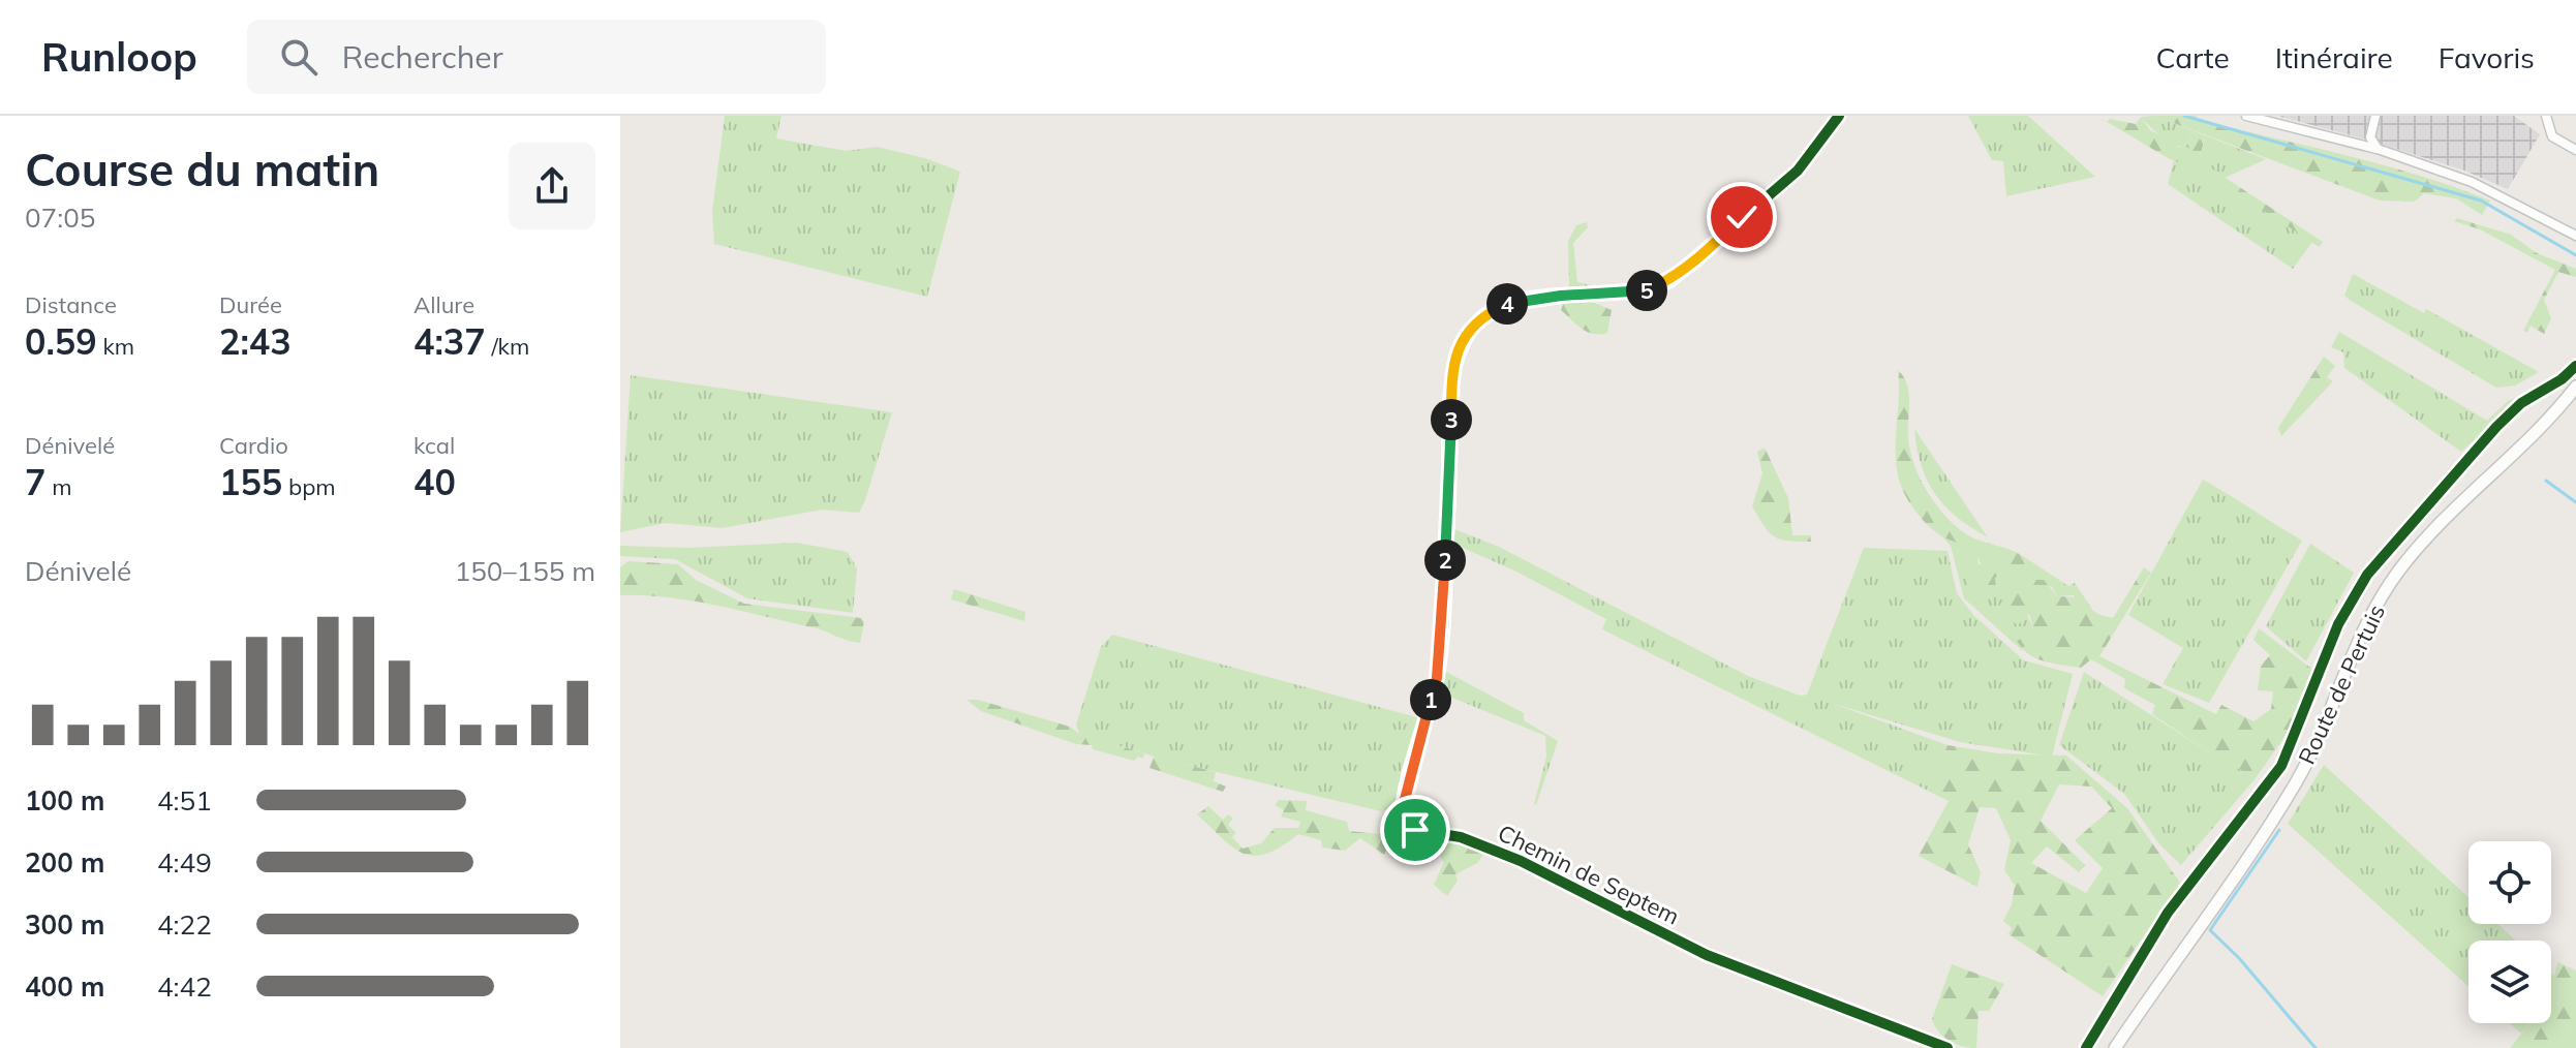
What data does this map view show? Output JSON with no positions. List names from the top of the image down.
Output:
{
  "streets": {
    "main road": ["Route de Pertuis"],
    "street": ["Chemin de Septem"]
  },
  "page": {
    "header": "Runloop",
    "search": "Rechercher",
    "nav": ["Carte", "Itinéraire", "Favoris"],
    "heading": ["Course du matin", "07:05"],
    "stats": [
      ["Distance", "0.59 km"],
      ["Durée", "2:43"],
      ["Allure", "4:37 /km"],
      ["Dénivelé", "7 m"],
      ["Cardio", "155 bpm"],
      ["kcal", "40"]
    ],
    "pins": [
      "5",
      "4",
      "3",
      "2",
      "1"
    ],
    "chart": ["Dénivelé", "150–155 m"],
    "list": [
      {
        "name": "100 m",
        "note": "4:51"
      },
      {
        "name": "200 m",
        "note": "4:49"
      },
      {
        "name": "300 m",
        "note": "4:22"
      },
      {
        "name": "400 m",
        "note": "4:42"
      }
    ]
  }
}
